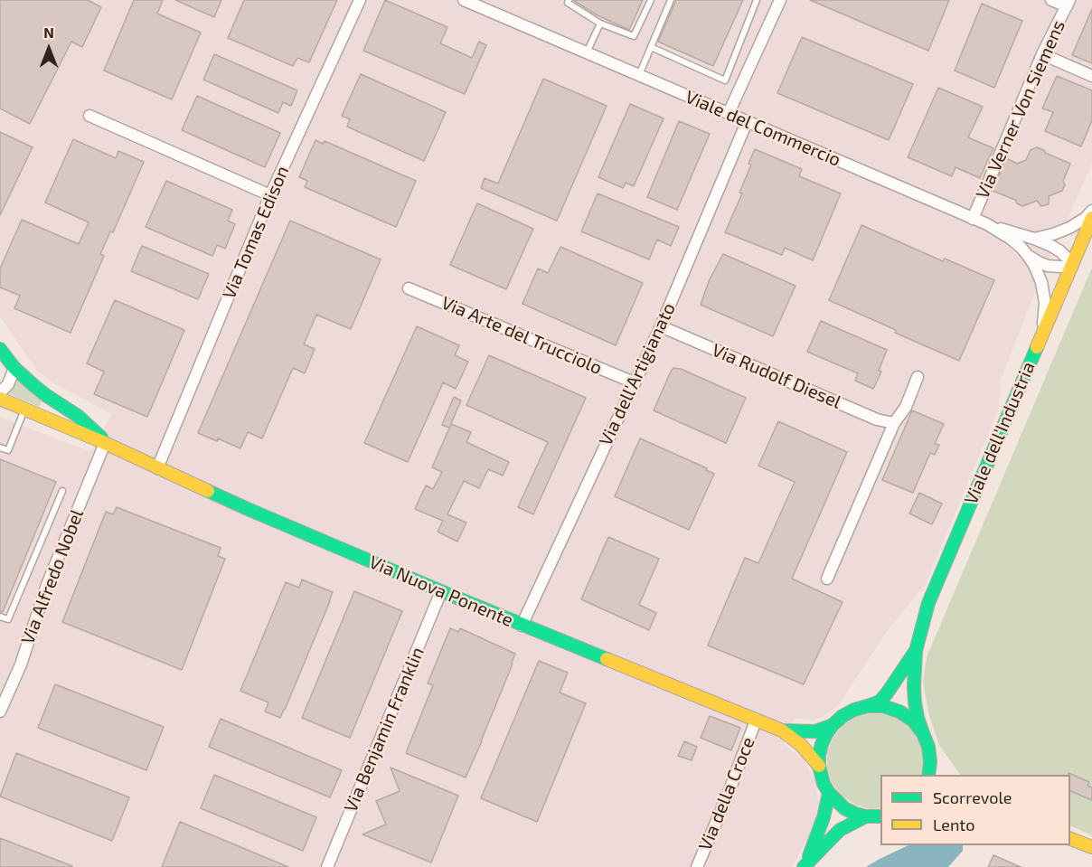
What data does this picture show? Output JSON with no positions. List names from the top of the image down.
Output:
{
  "streets": {
    "street": [
      "Via Verner Von Siemens",
      "Viale del Commercio",
      "Via Tomas Edison",
      "Via Arte del Trucciolo",
      "Via dell'Artigianato",
      "Via Rudolf Diesel",
      "Viale dell'Industria",
      "Via Alfredo Nobel",
      "Via Nuova Ponente",
      "Via Benjamin Franklin",
      "Via della Croce"
    ]
  },
  "crossings": [
    ["Via Verner Von Siemens", "Viale del Commercio"],
    ["Viale del Commercio", "Via dell'Artigianato"],
    ["Via Tomas Edison", "Via Nuova Ponente"],
    ["Via Arte del Trucciolo", "Via dell'Artigianato"],
    ["Via dell'Artigianato", "Via Rudolf Diesel"],
    ["Via dell'Artigianato", "Via Nuova Ponente"],
    ["Viale dell'Industria", "Via Nuova Ponente"],
    ["Via Alfredo Nobel", "Via Nuova Ponente"],
    ["Via Nuova Ponente", "Via Benjamin Franklin"],
    ["Via Nuova Ponente", "Via della Croce"]
  ],
  "legend": ["Scorrevole", "Lento"],
  "north": "top"
}
